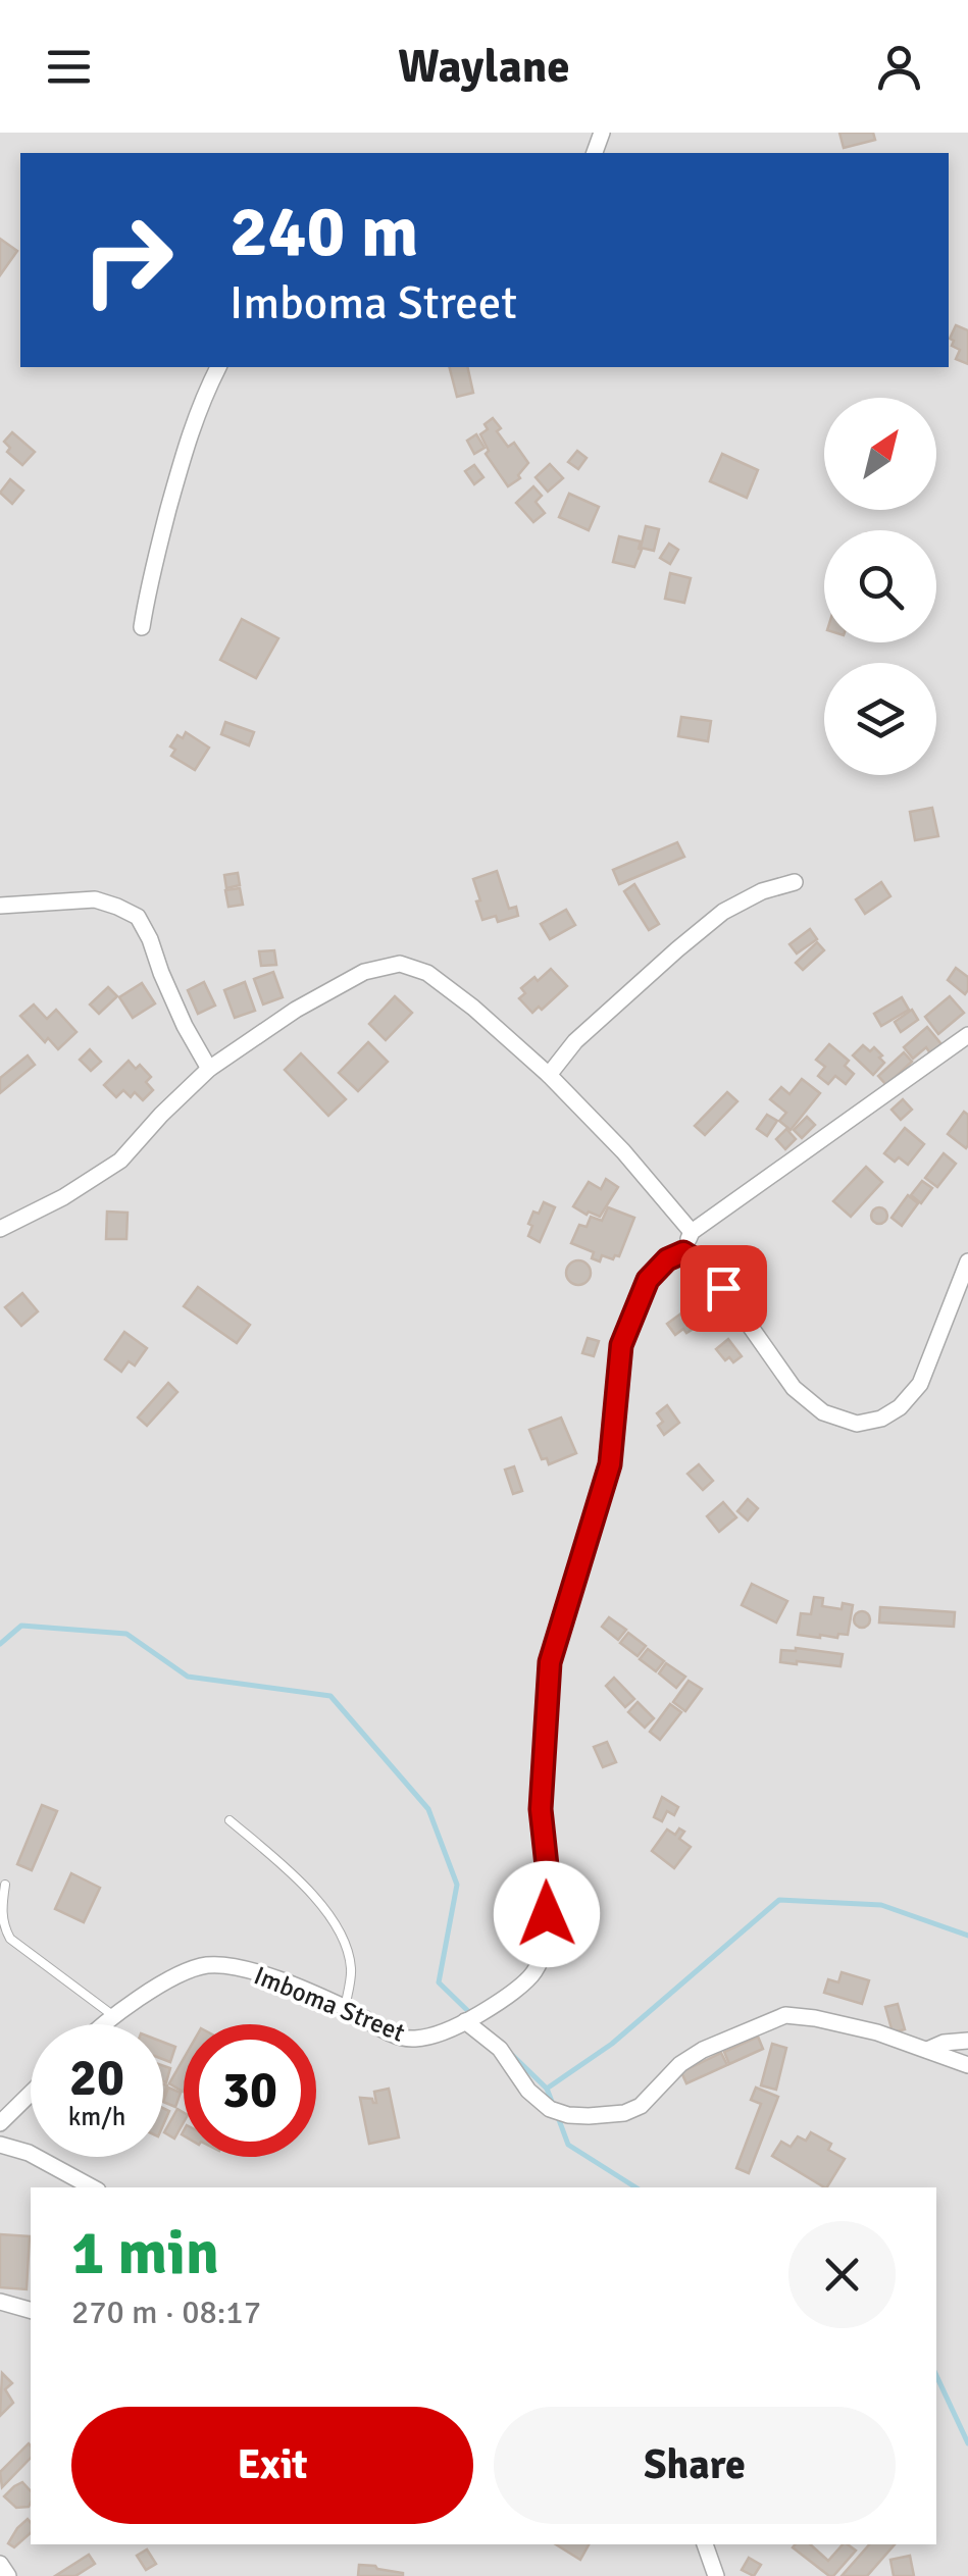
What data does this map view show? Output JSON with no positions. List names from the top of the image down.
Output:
{
  "streets": {
    "street": ["Imboma Street"]
  },
  "north": "top right",
  "page": {
    "header": "Waylane",
    "turn": ["240 m", "Imboma Street"],
    "speed": "20 km/h",
    "limit": "30",
    "heading": ["1 min", "270 m · 08:17"],
    "buttons": ["Exit", "Share"]
  }
}
